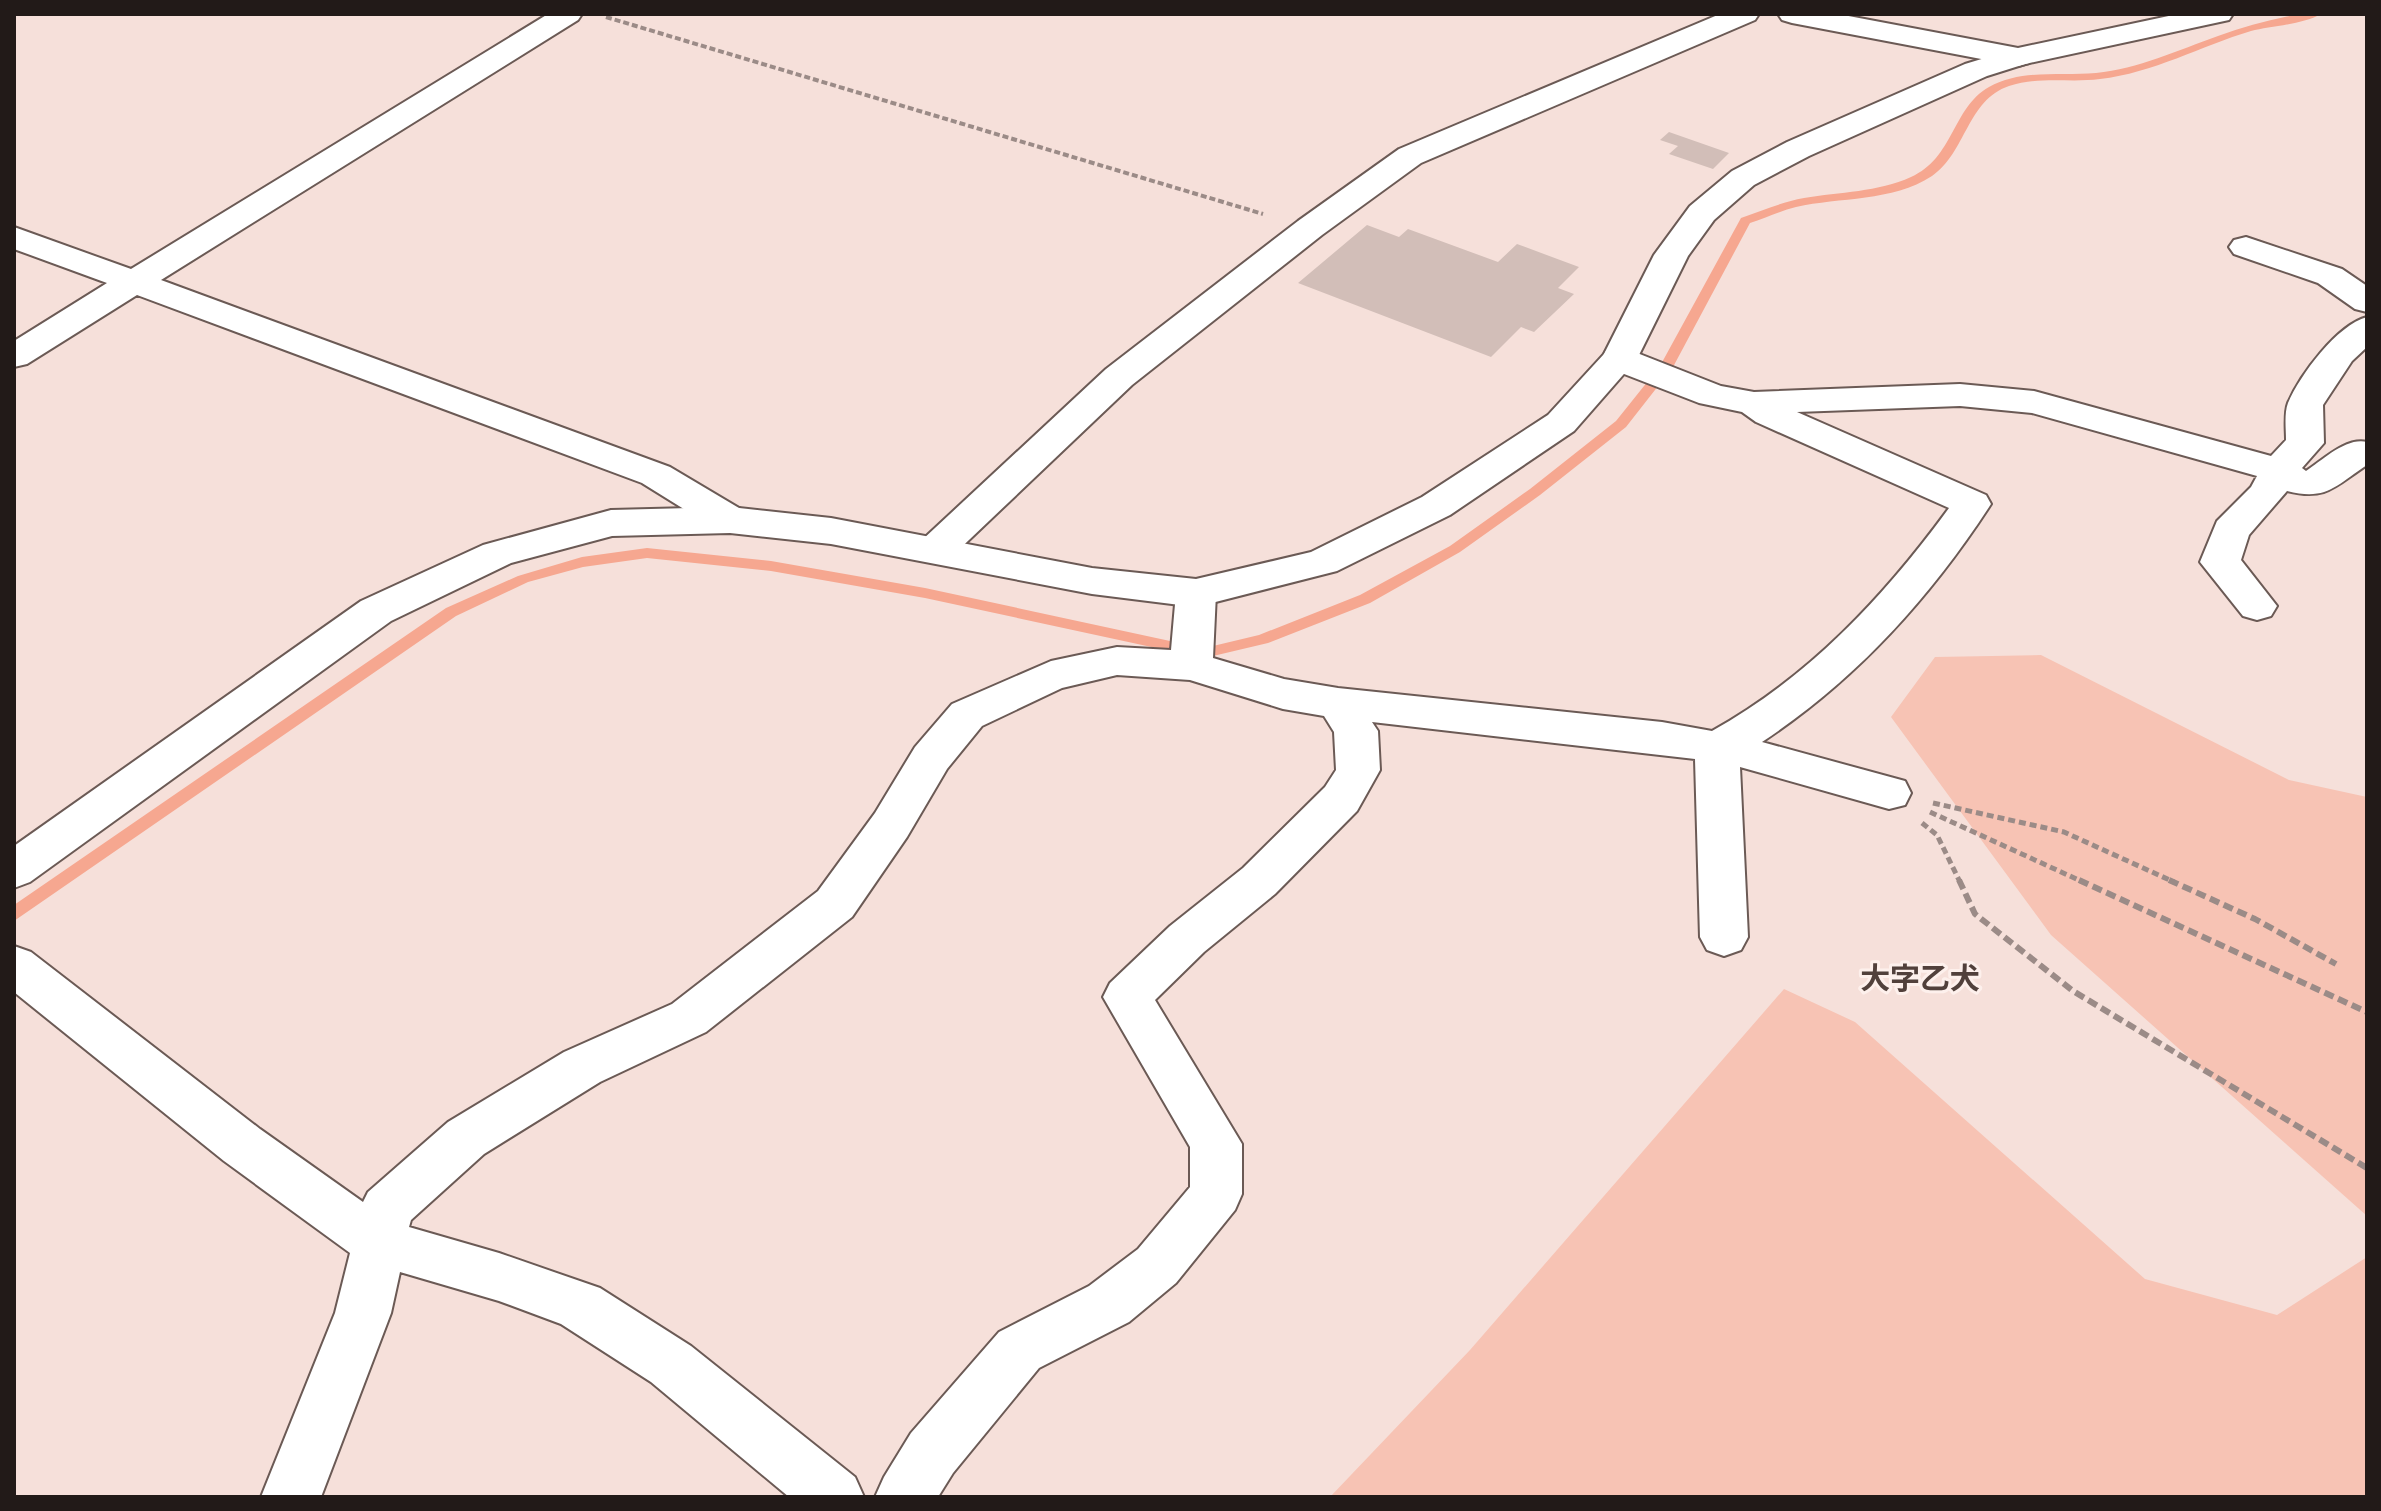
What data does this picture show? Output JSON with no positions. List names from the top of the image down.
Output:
{
  "districts": ["大字乙犬"]
}
